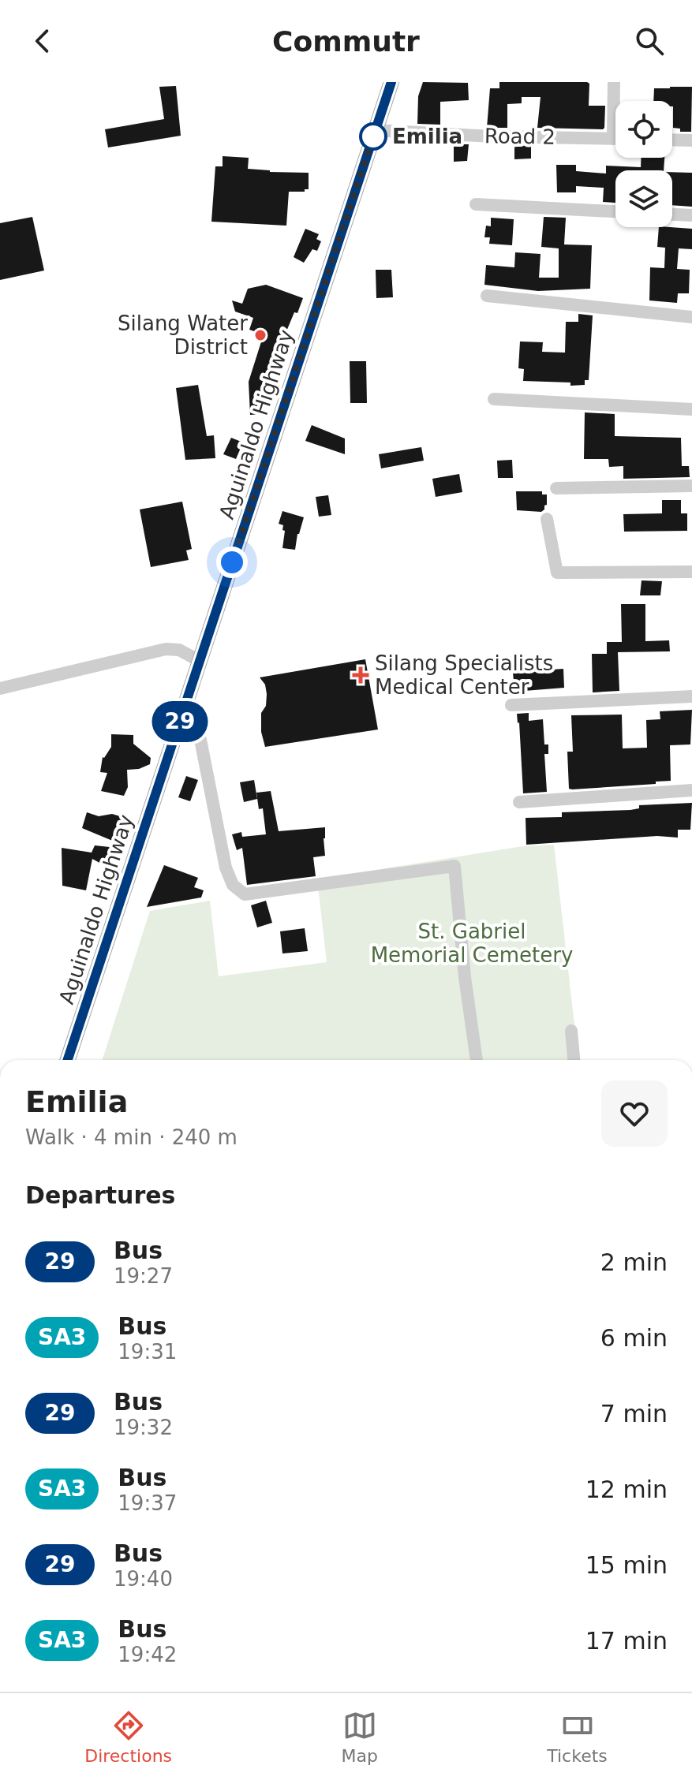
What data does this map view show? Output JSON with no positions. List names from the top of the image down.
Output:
{
  "streets": {
    "main road": ["Aguinaldo Highway"],
    "street": ["Road 2"]
  },
  "crossings": [
    ["Road 2", "Aguinaldo Highway"]
  ],
  "parks": ["St. Gabriel Memorial Cemetery"],
  "places": {
    "other": ["Emilia", "Silang Water District"],
    "health": ["Silang Specialists Medical Center"]
  },
  "lines": ["bus line 29"],
  "page": {
    "header": "Commutr",
    "on_map": "29",
    "heading": [
      ["Emilia", "Walk · 4 min · 240 m"],
      "Departures"
    ],
    "list": [
      {
        "mark": "29",
        "name": "Bus",
        "note": "19:27",
        "value": "2 min"
      },
      {
        "mark": "SA3",
        "name": "Bus",
        "note": "19:31",
        "value": "6 min"
      },
      {
        "mark": "29",
        "name": "Bus",
        "note": "19:32",
        "value": "7 min"
      },
      {
        "mark": "SA3",
        "name": "Bus",
        "note": "19:37",
        "value": "12 min"
      },
      {
        "mark": "29",
        "name": "Bus",
        "note": "19:40",
        "value": "15 min"
      },
      {
        "mark": "SA3",
        "name": "Bus",
        "note": "19:42",
        "value": "17 min"
      }
    ],
    "tabs": ["Directions", "Map", "Tickets"]
  }
}
